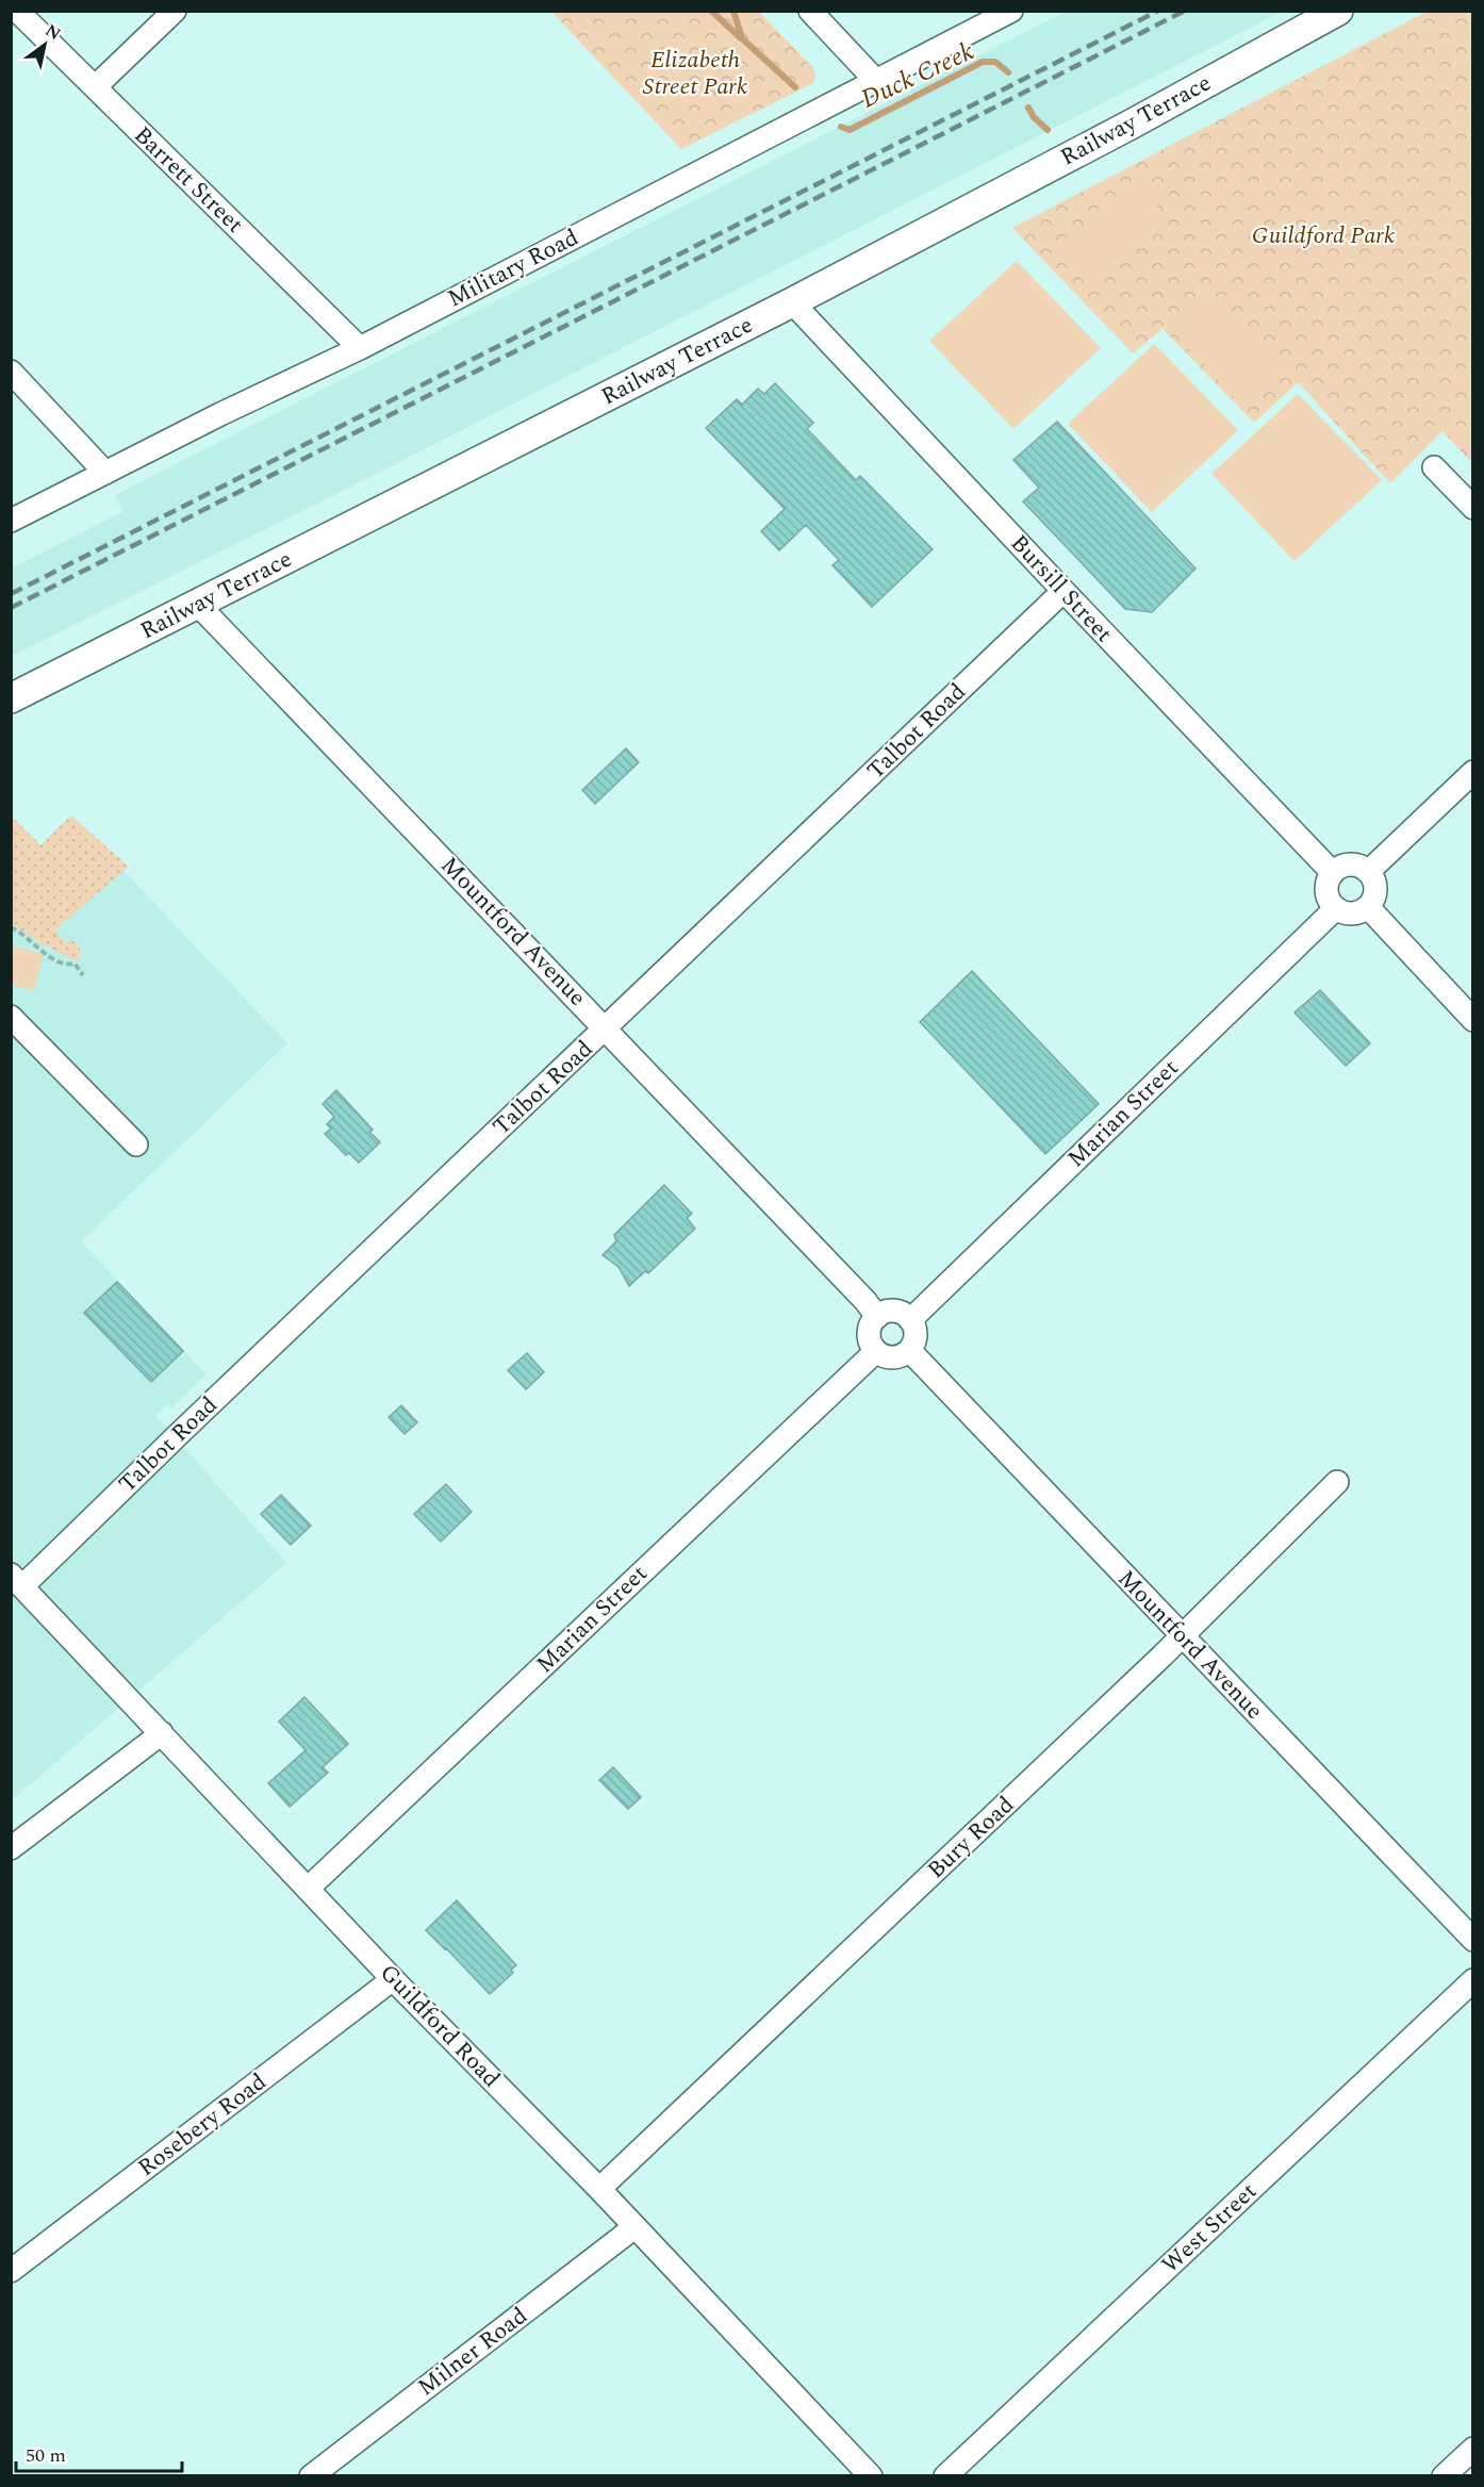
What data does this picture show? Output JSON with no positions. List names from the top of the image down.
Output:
{
  "streets": {
    "main road": ["Railway Terrace"],
    "street": [
      "Barrett Street",
      "Military Road",
      "Bursill Street",
      "Talbot Road",
      "Mountford Avenue",
      "Marian Street",
      "Bury Road",
      "Guildford Road",
      "Rosebery Road",
      "West Street",
      "Milner Road"
    ]
  },
  "crossings": [
    ["Railway Terrace", "Bursill Street"],
    ["Railway Terrace", "Mountford Avenue"],
    ["Barrett Street", "Military Road"],
    ["Bursill Street", "Talbot Road"],
    ["Bursill Street", "Marian Street"],
    ["Talbot Road", "Mountford Avenue"],
    ["Talbot Road", "Guildford Road"],
    ["Mountford Avenue", "Marian Street"],
    ["Mountford Avenue", "Bury Road"],
    ["Marian Street", "Guildford Road"],
    ["Bury Road", "Guildford Road"],
    ["Guildford Road", "Rosebery Road"],
    ["Guildford Road", "Milner Road"]
  ],
  "water": ["Duck Creek"],
  "parks": ["Elizabeth Street Park", "Guildford Park"],
  "scale_bar": "50 m",
  "north": "top right"
}
